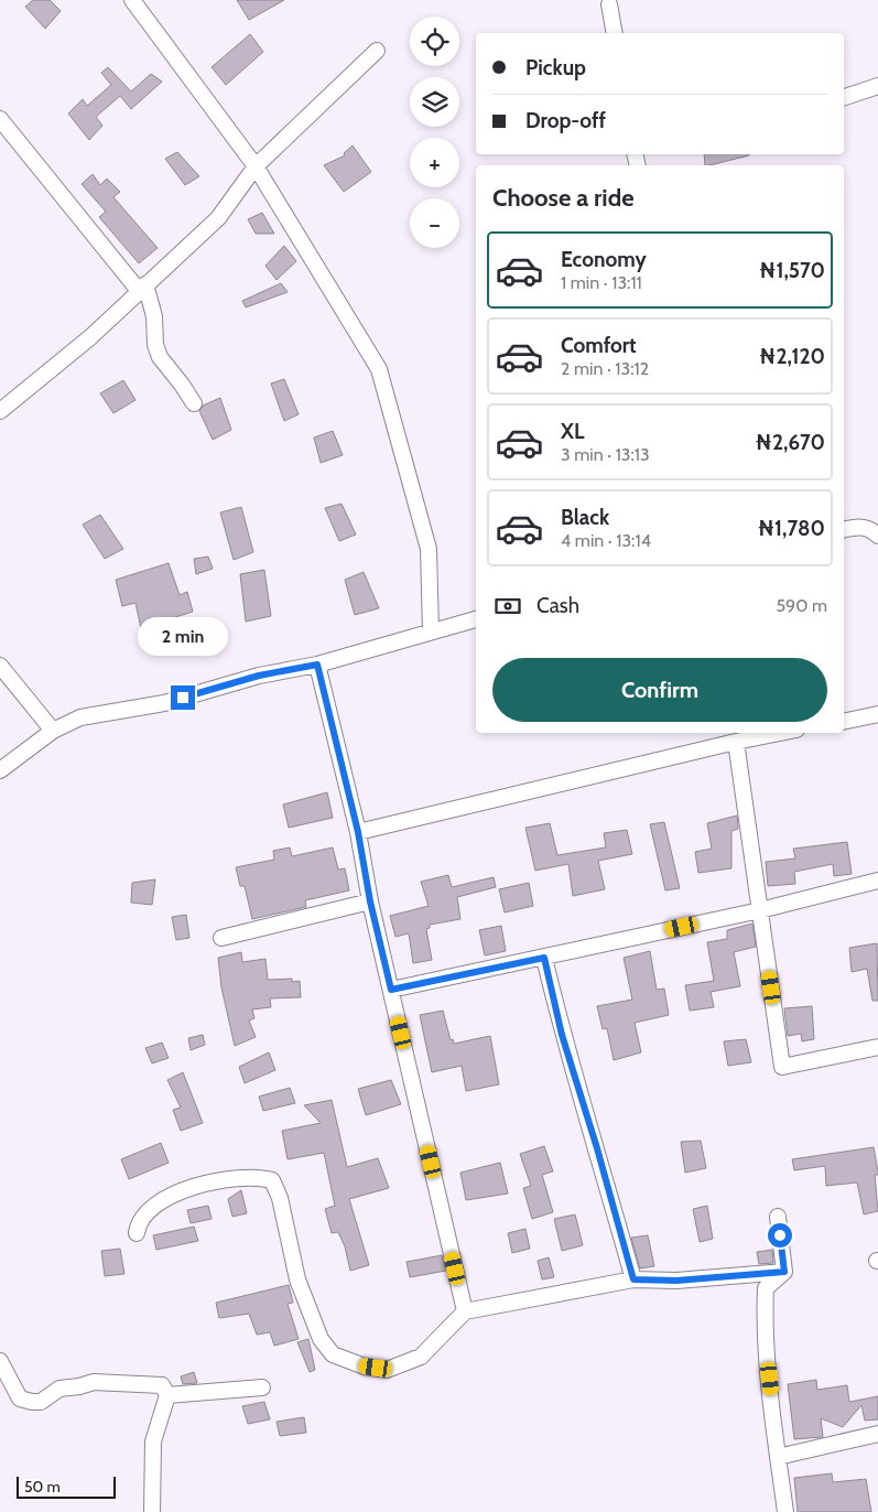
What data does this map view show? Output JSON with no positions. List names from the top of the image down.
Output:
{
  "scale_bar": "50 m",
  "page": {
    "map_buttons": ["+", "−"],
    "banner": ["Pickup", "Drop-off"],
    "heading": "Choose a ride",
    "list": [
      {
        "name": "Economy",
        "note": "1 min · 13:11",
        "value": "₦1,570"
      },
      {
        "name": "Comfort",
        "note": "2 min · 13:12",
        "value": "₦2,120"
      },
      {
        "name": "XL",
        "note": "3 min · 13:13",
        "value": "₦2,670"
      },
      {
        "name": "Black",
        "note": "4 min · 13:14",
        "value": "₦1,780"
      }
    ],
    "pay": ["Cash", "590 m"],
    "bubble": "2 min",
    "buttons": "Confirm",
    "scale": "50 m"
  }
}
